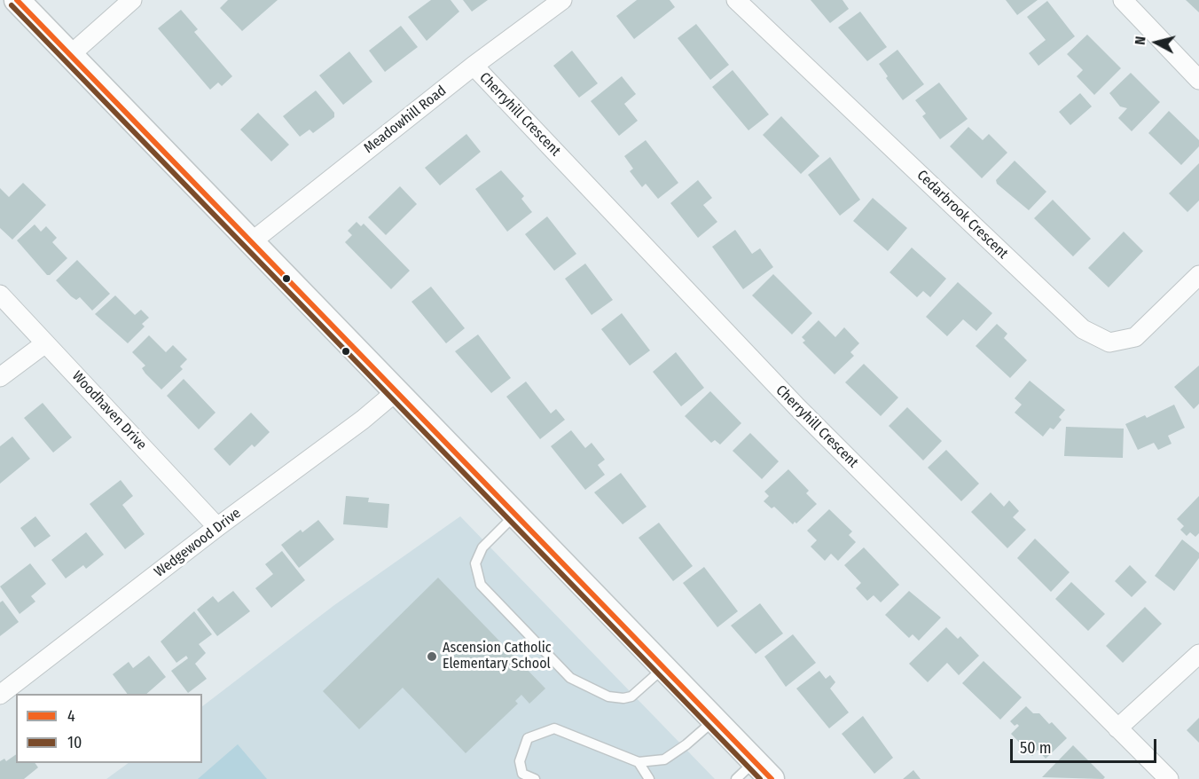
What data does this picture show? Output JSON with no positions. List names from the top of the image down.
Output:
{
  "streets": {
    "street": [
      "Cherryhill Crescent",
      "Meadowhill Road",
      "Cedarbrook Crescent",
      "Woodhaven Drive",
      "Wedgewood Drive"
    ]
  },
  "crossings": [
    ["Cherryhill Crescent", "Meadowhill Road"],
    ["Woodhaven Drive", "Wedgewood Drive"]
  ],
  "places": ["Ascension Catholic Elementary School"],
  "lines": ["transit line 4", "transit line 10"],
  "legend": ["4", "10"],
  "scale_bar": "50 m",
  "north": "left"
}
